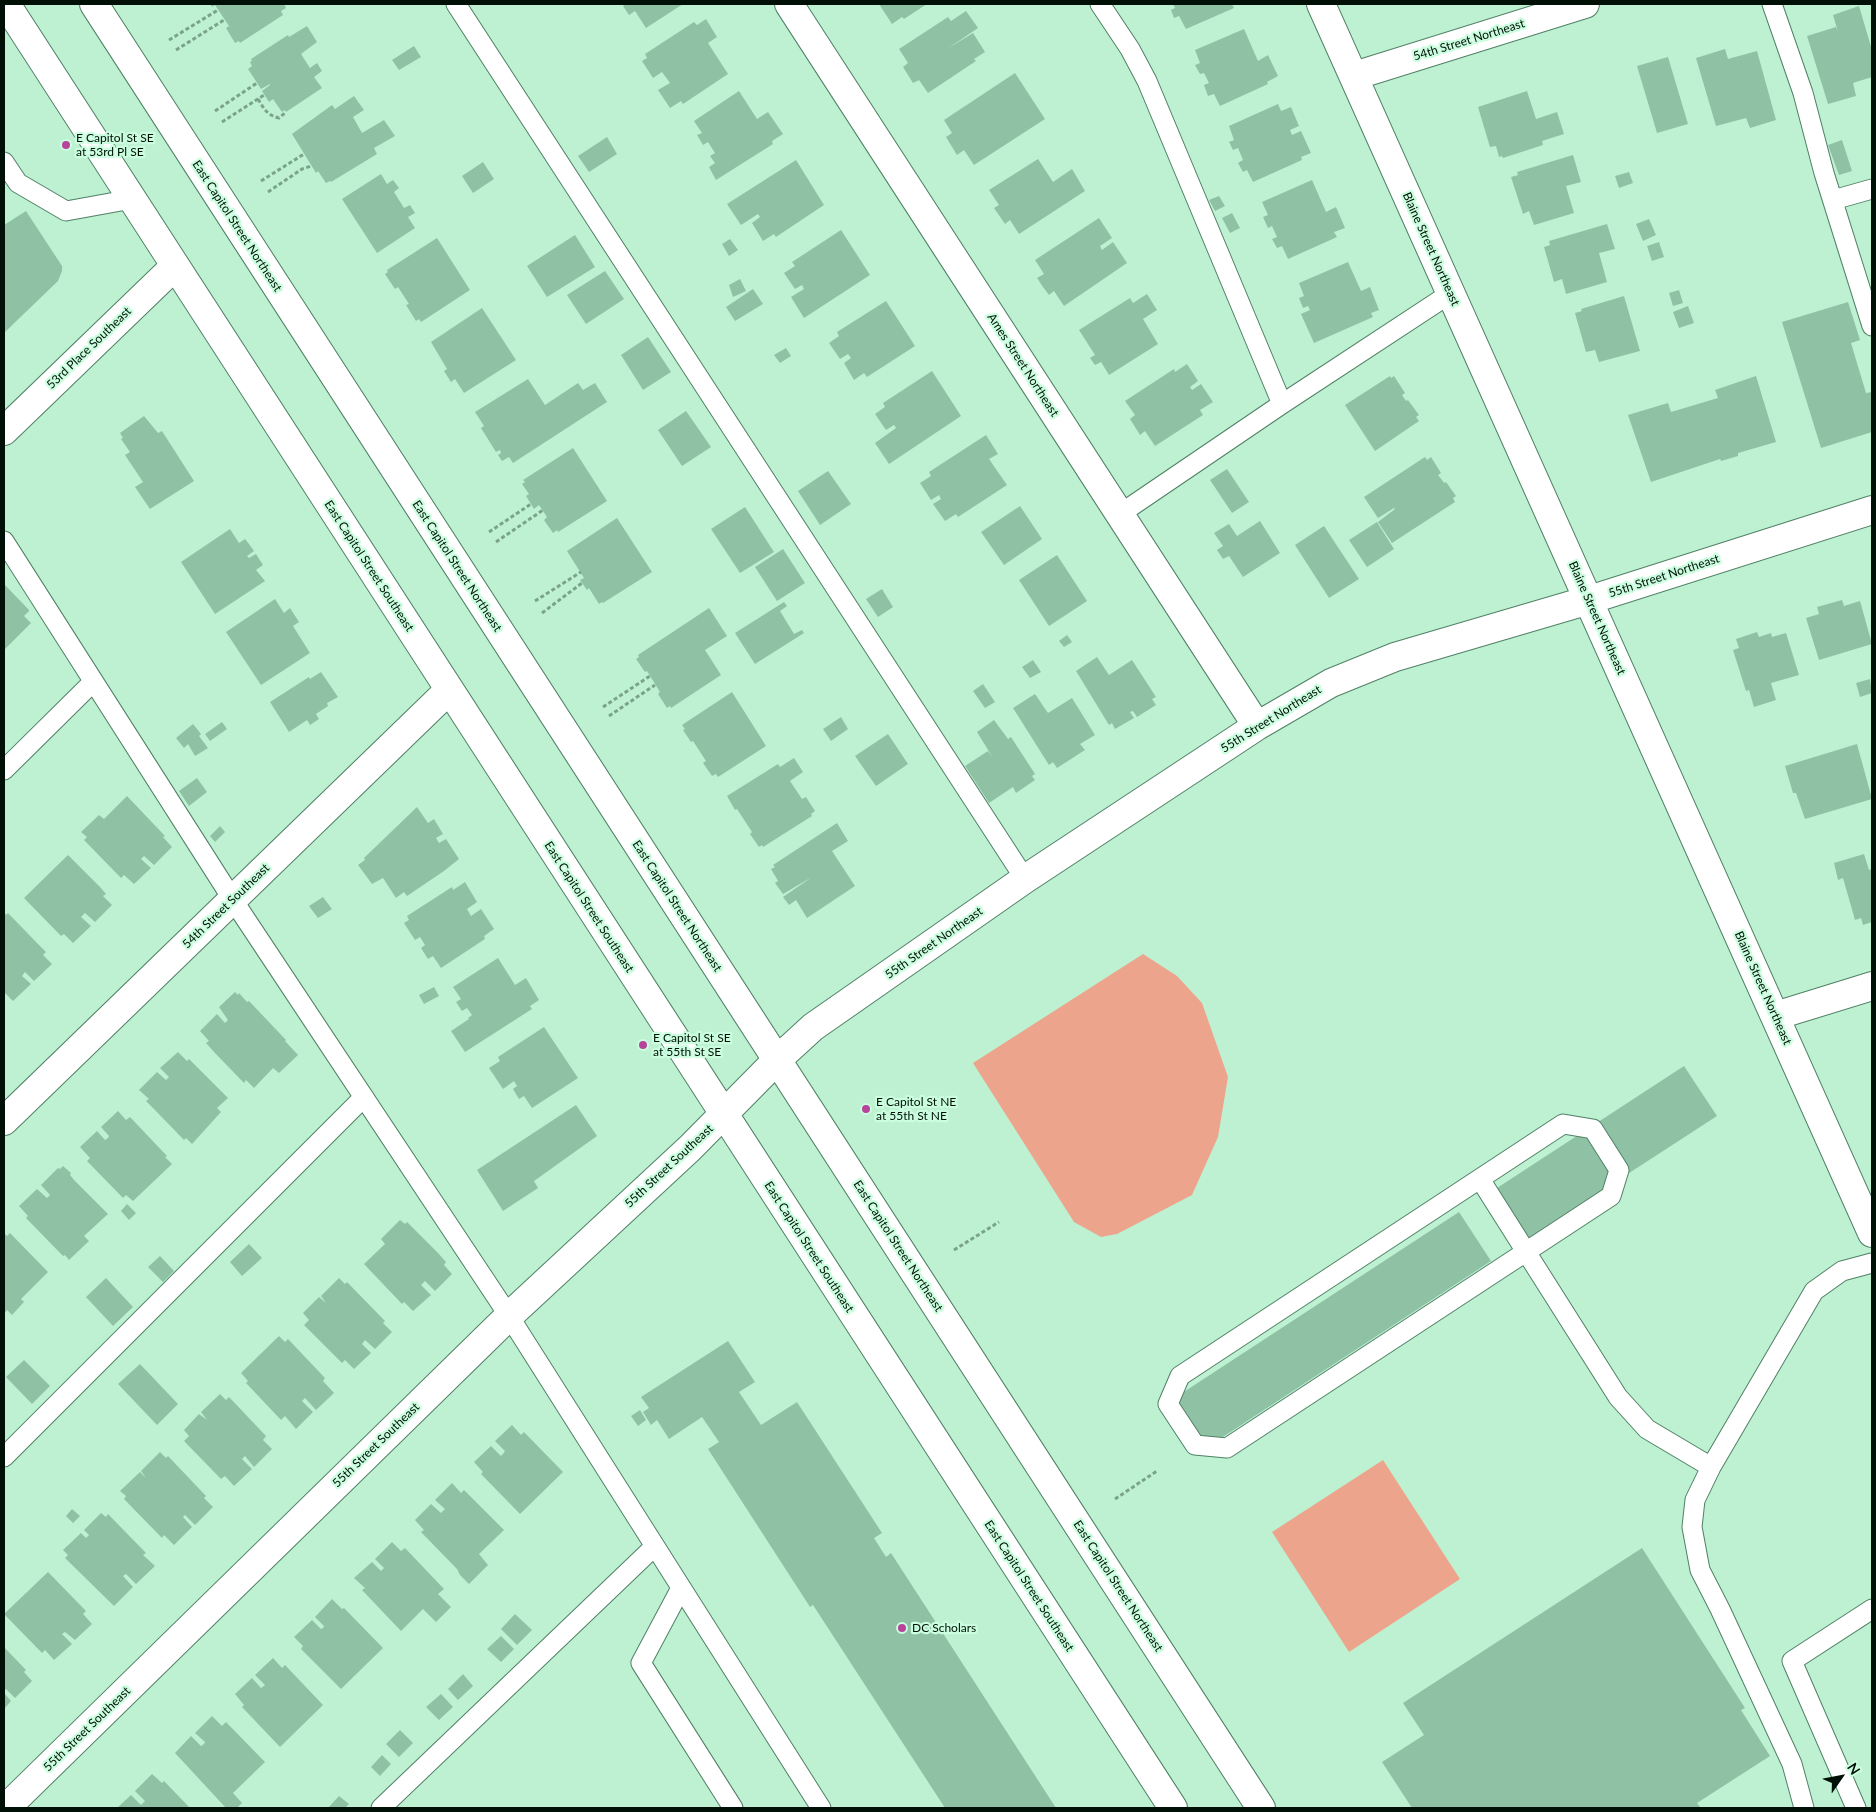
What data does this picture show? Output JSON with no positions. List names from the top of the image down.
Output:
{
  "streets": {
    "street": [
      "54th Street Northeast",
      "East Capitol Street Northeast",
      "Blaine Street Northeast",
      "53rd Place Southeast",
      "Ames Street Northeast",
      "East Capitol Street Southeast",
      "55th Street Northeast",
      "54th Street Southeast",
      "55th Street Southeast"
    ]
  },
  "crossings": [
    ["54th Street Northeast", "Blaine Street Northeast"],
    ["East Capitol Street Northeast", "55th Street Northeast"],
    ["Blaine Street Northeast", "55th Street Northeast"],
    ["53rd Place Southeast", "East Capitol Street Southeast"],
    ["Ames Street Northeast", "55th Street Northeast"],
    ["East Capitol Street Southeast", "54th Street Southeast"],
    ["East Capitol Street Southeast", "55th Street Southeast"],
    ["55th Street Northeast", "55th Street Southeast"]
  ],
  "places": [
    "E Capitol St SE at 53rd Pl SE",
    "E Capitol St SE at 55th St SE",
    "E Capitol St NE at 55th St NE",
    "DC Scholars"
  ],
  "north": "top right"
}
